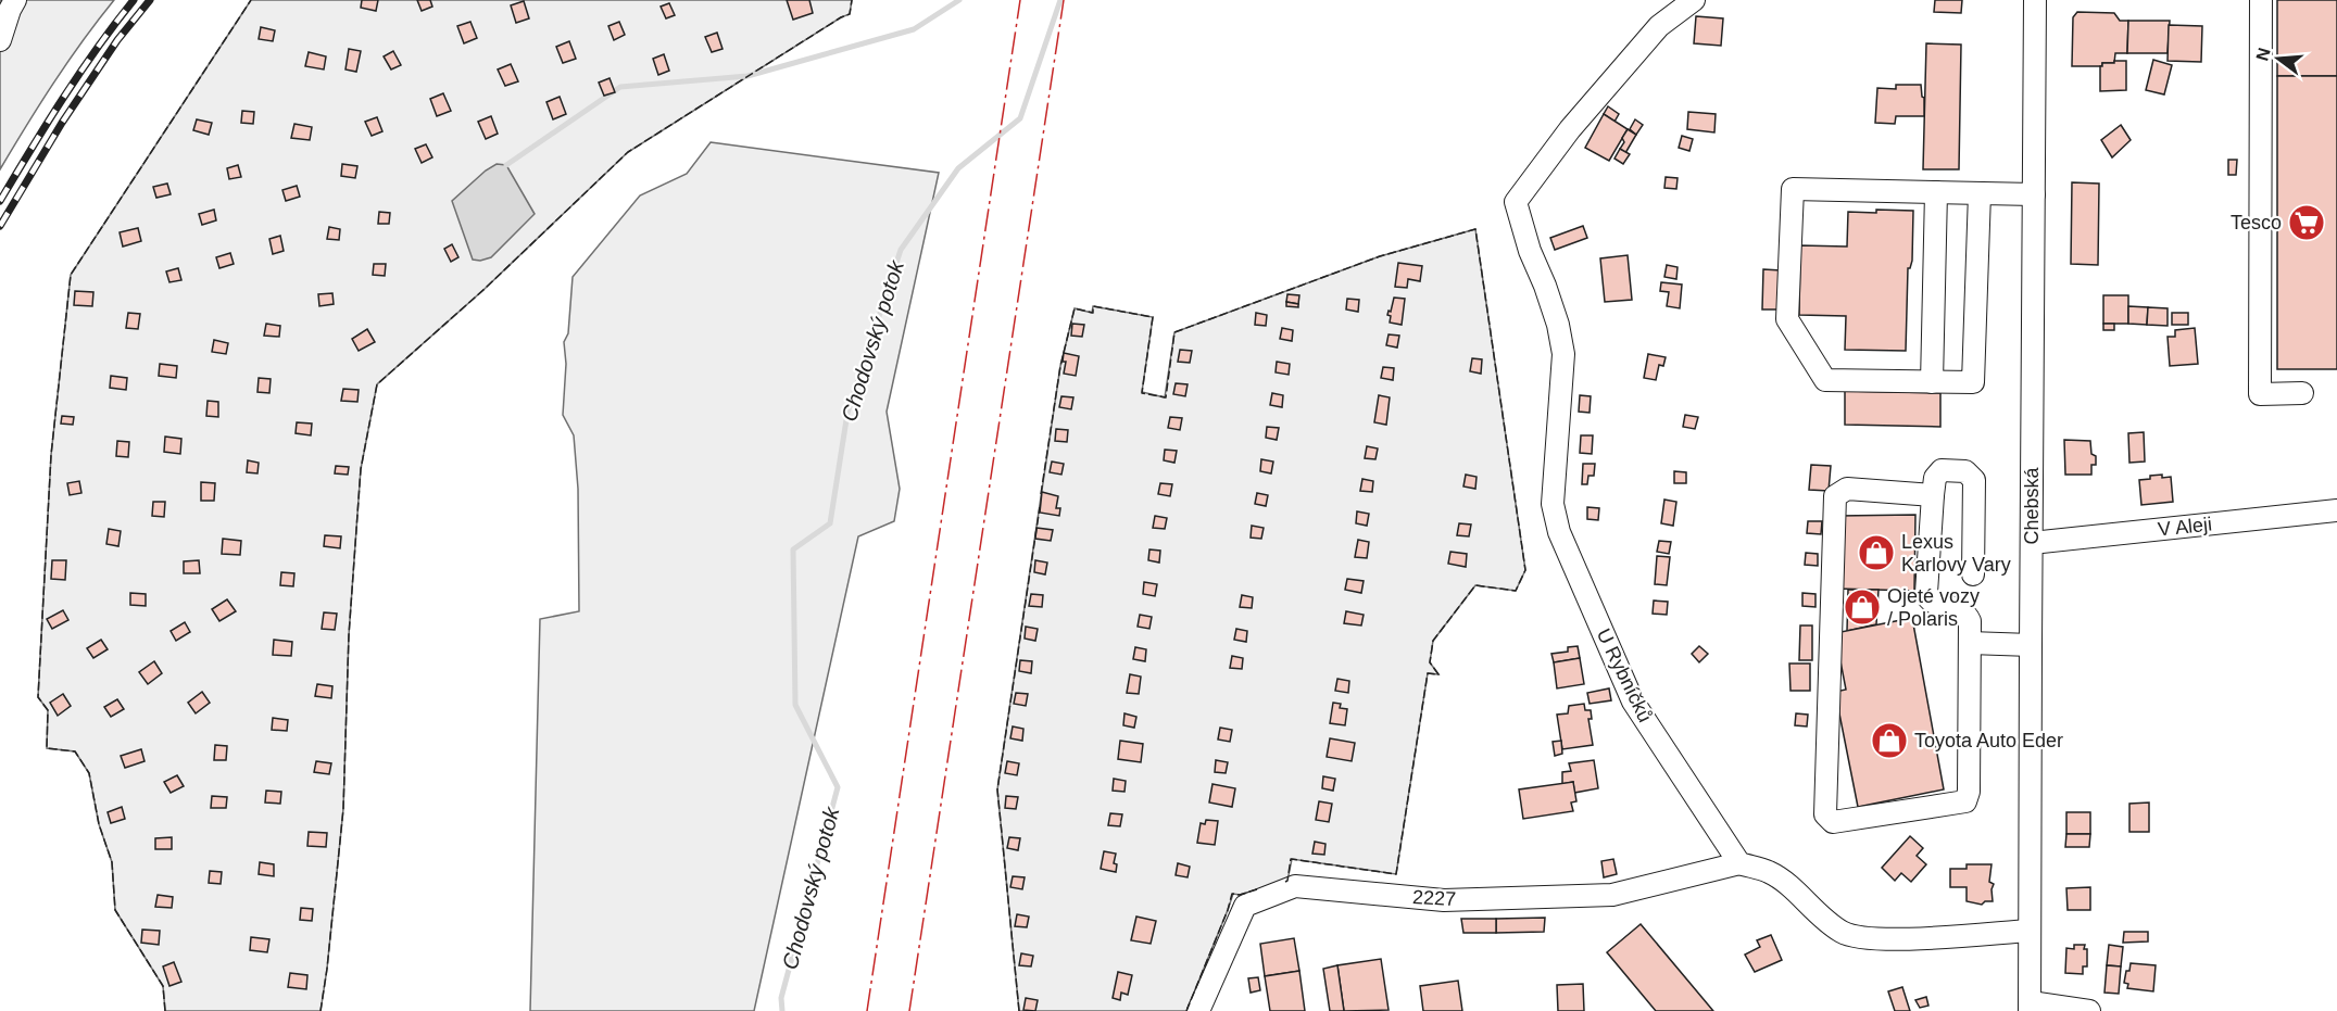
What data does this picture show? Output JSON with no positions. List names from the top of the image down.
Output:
{
  "streets": {
    "street": [
      "Chebská",
      "V Aleji",
      "U Rybníčků",
      "2227"
    ]
  },
  "crossings": [
    ["Chebská", "V Aleji"],
    ["U Rybníčků", "2227"]
  ],
  "water": ["Chodovský potok"],
  "places": {
    "supermarket": ["Tesco"],
    "shop": ["Lexus Karlovy Vary", "Ojeté vozy / Polaris", "Toyota Auto Eder"]
  },
  "north": "left"
}
